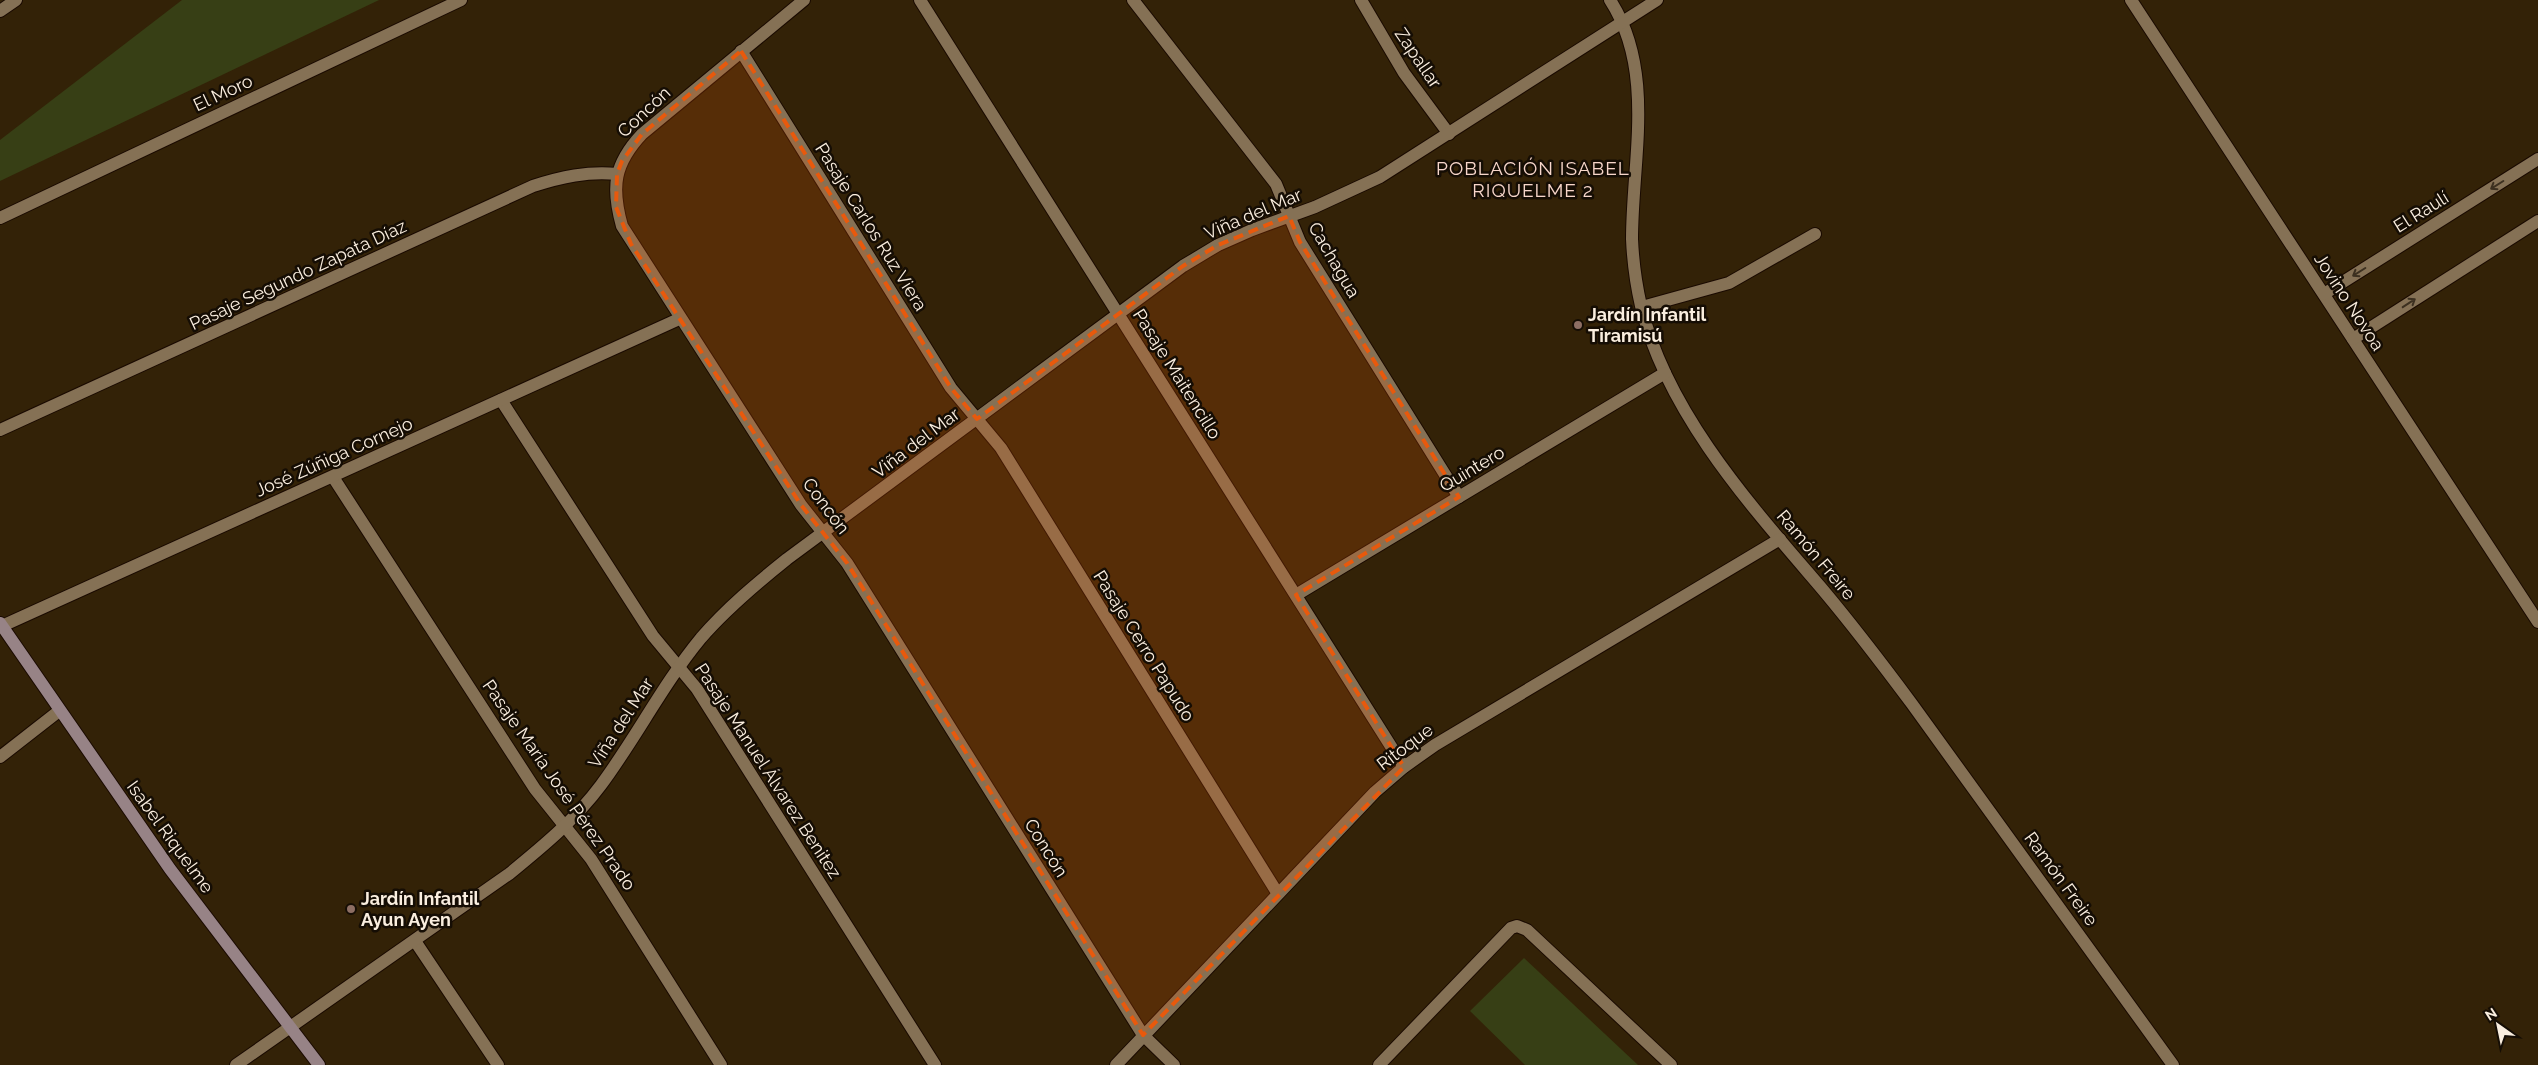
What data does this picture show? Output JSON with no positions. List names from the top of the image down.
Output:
{
  "streets": {
    "main road": ["Isabel Riquelme"],
    "street": [
      "Zapallar",
      "El Moro",
      "Concón",
      "El Raulí",
      "Viña del Mar",
      "Pasaje Carlos Ruz Viera",
      "Cachagua",
      "Pasaje Segundo Zapata Díaz",
      "Jovino Novoa",
      "Pasaje Maitencillo",
      "José Zúñiga Cornejo",
      "Quintero",
      "Ramón Freire",
      "Pasaje Cerro Papudo",
      "Ritoque",
      "Pasaje Manuel Álvarez Benitez",
      "Pasaje María José Pérez Prado"
    ]
  },
  "crossings": [
    ["Zapallar", "Viña del Mar"],
    ["Concón", "Viña del Mar"],
    ["Concón", "Pasaje Carlos Ruz Viera"],
    ["Concón", "Pasaje Segundo Zapata Díaz"],
    ["Concón", "José Zúñiga Cornejo"],
    ["Concón", "Ritoque"],
    ["El Raulí", "Jovino Novoa"],
    ["Viña del Mar", "Pasaje Carlos Ruz Viera"],
    ["Viña del Mar", "Cachagua"],
    ["Viña del Mar", "Pasaje Maitencillo"],
    ["Viña del Mar", "Ramón Freire"],
    ["Viña del Mar", "Pasaje Cerro Papudo"],
    ["Viña del Mar", "Pasaje Manuel Álvarez Benitez"],
    ["Viña del Mar", "Pasaje María José Pérez Prado"],
    ["Viña del Mar", "Isabel Riquelme"],
    ["Pasaje Carlos Ruz Viera", "Pasaje Cerro Papudo"],
    ["Cachagua", "Quintero"],
    ["Pasaje Maitencillo", "Quintero"],
    ["Pasaje Maitencillo", "Ritoque"],
    ["José Zúñiga Cornejo", "Pasaje Manuel Álvarez Benitez"],
    ["José Zúñiga Cornejo", "Pasaje María José Pérez Prado"],
    ["José Zúñiga Cornejo", "Isabel Riquelme"],
    ["Quintero", "Ramón Freire"],
    ["Ramón Freire", "Ritoque"],
    ["Pasaje Cerro Papudo", "Ritoque"]
  ],
  "districts": ["POBLACIÓN ISABEL RIQUELME 2"],
  "places": ["Jardín Infantil Tiramisú", "Jardín Infantil Ayun Ayen"],
  "north": "top left"
}
